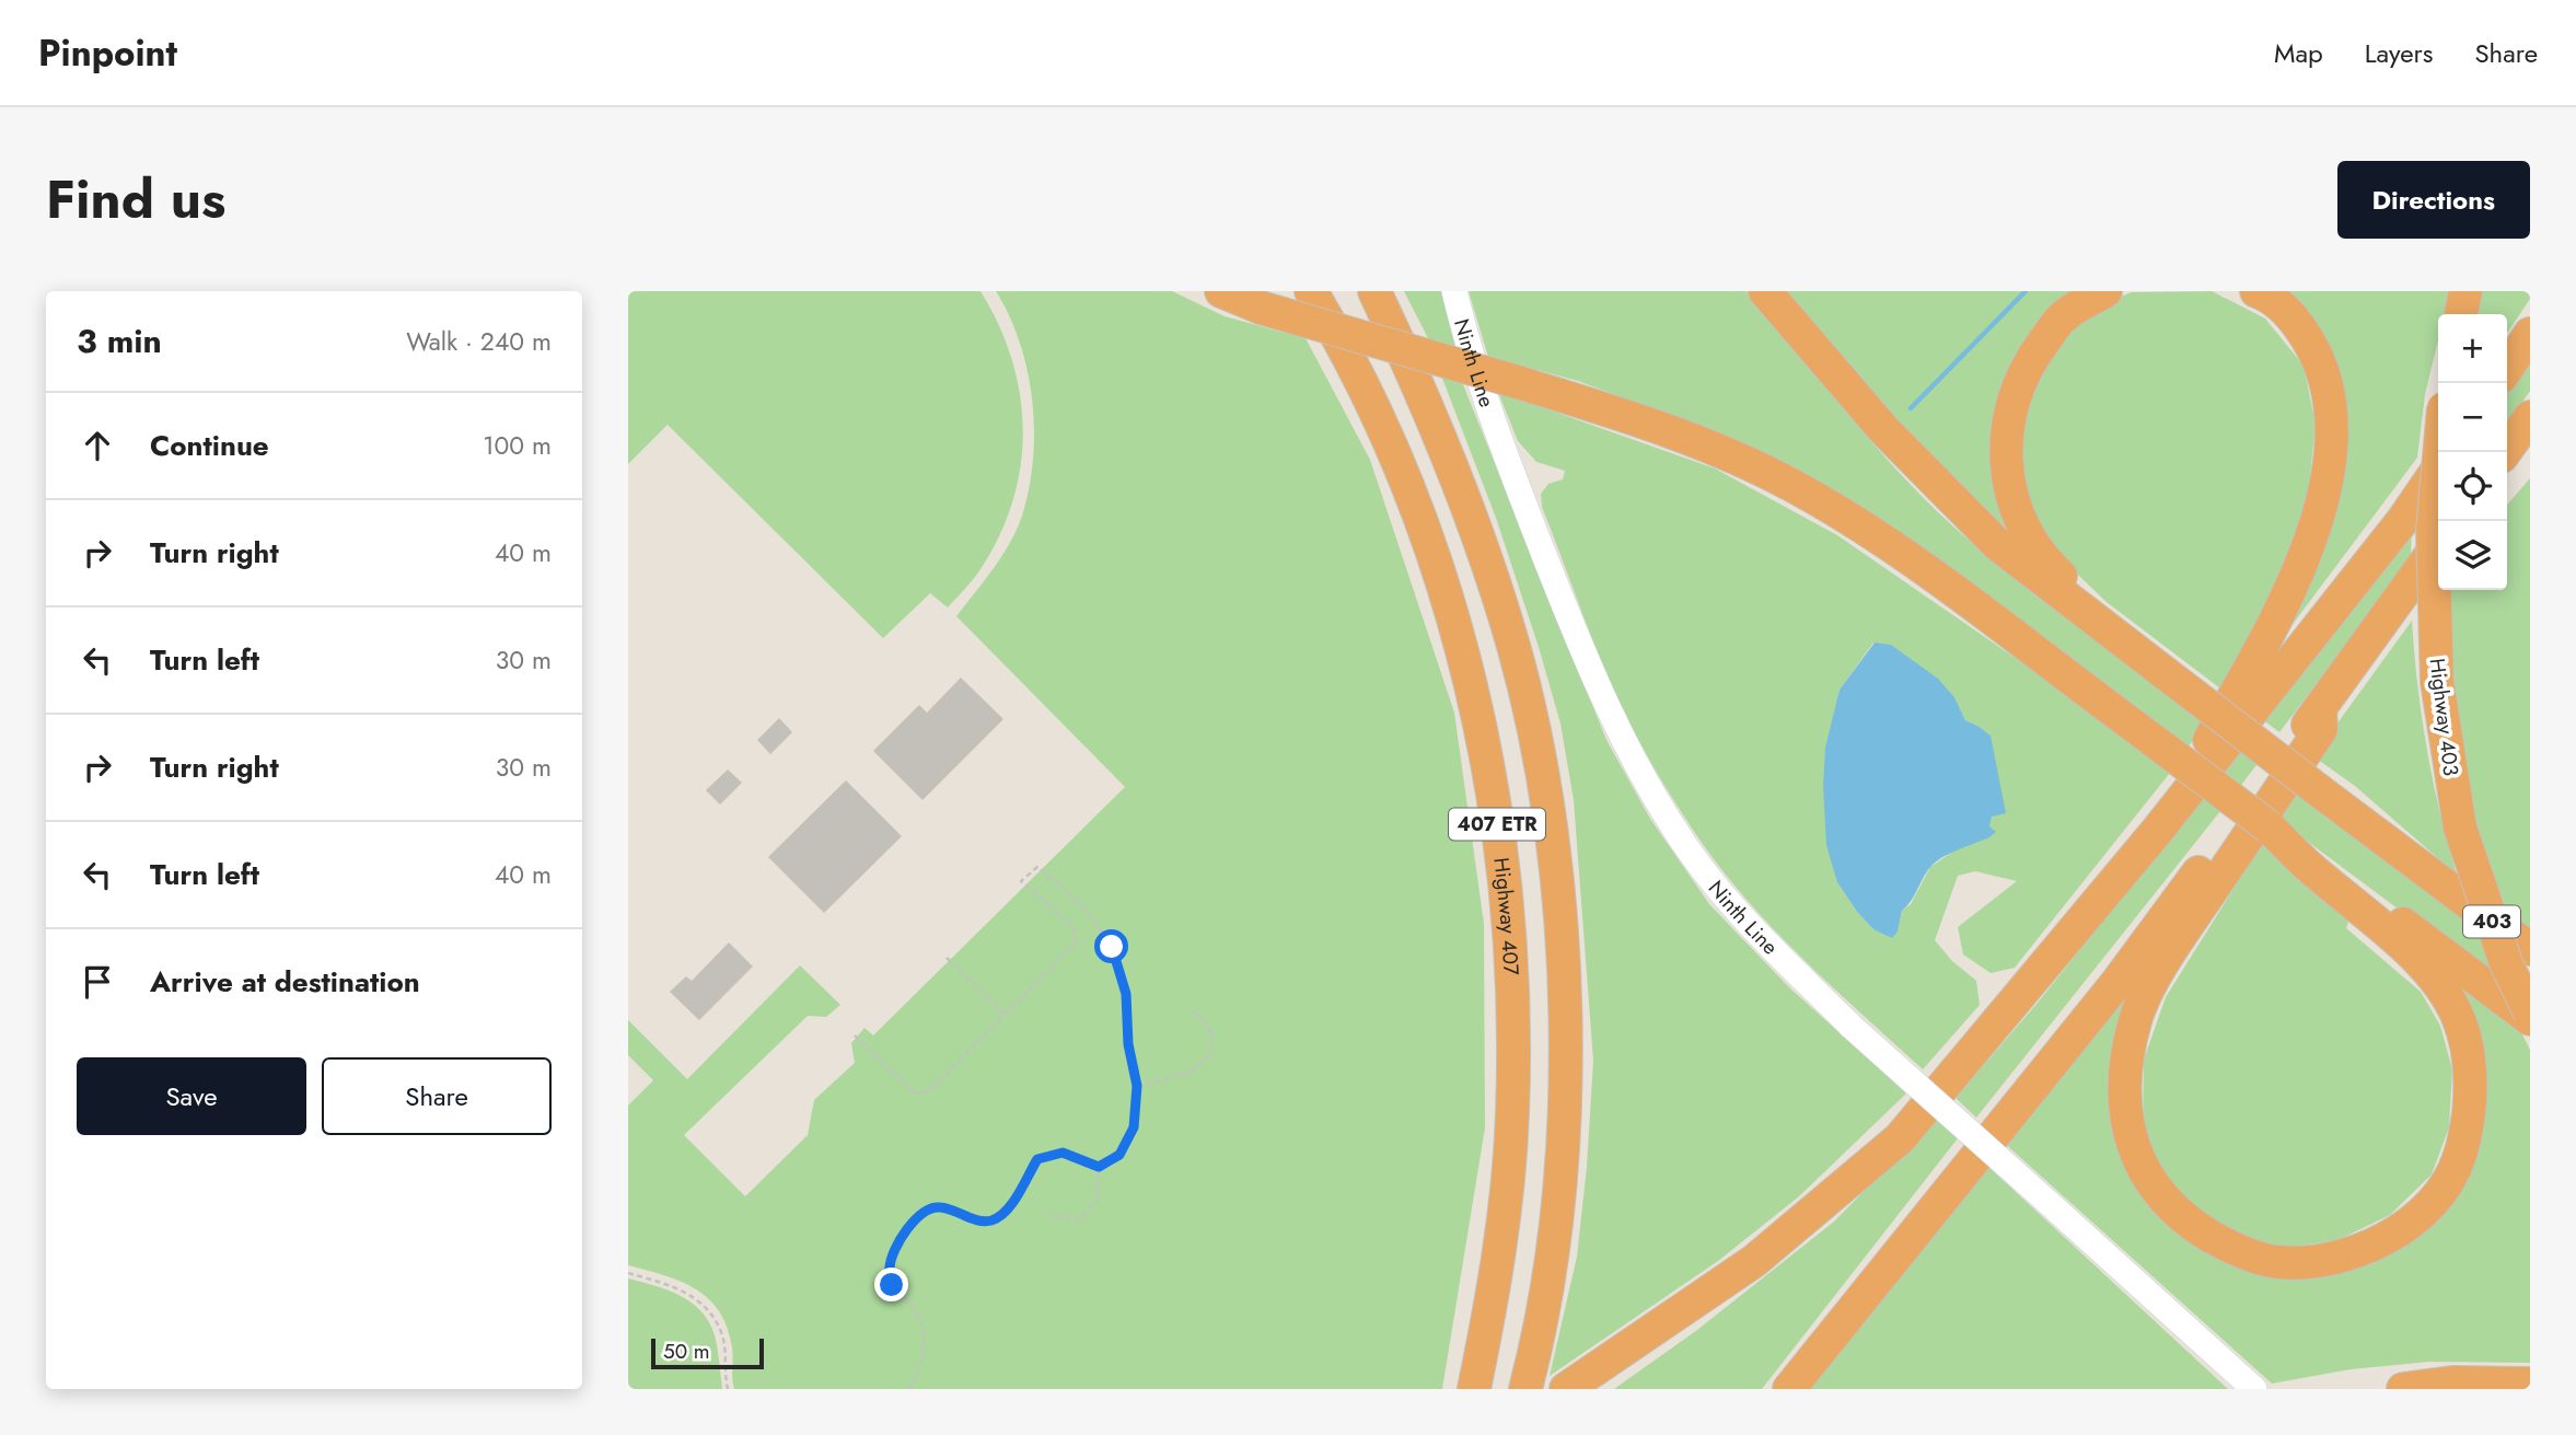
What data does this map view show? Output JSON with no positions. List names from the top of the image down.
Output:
{
  "streets": {
    "highway": [
      "Highway 403",
      "407 ETR",
      "Highway 407",
      "403"
    ],
    "main road": ["Ninth Line"]
  },
  "scale_bar": "50 m",
  "page": {
    "header": "Pinpoint",
    "nav": ["Map", "Layers", "Share"],
    "title": "Find us",
    "buttons": [
      "Directions",
      ["Save", "Share"]
    ],
    "heading": ["3 min", "Walk · 240 m"],
    "map_buttons": ["+", "−"],
    "list": [
      ["Continue", "100 m"],
      ["Turn right", "40 m"],
      ["Turn left", "30 m"],
      ["Turn right", "30 m"],
      ["Turn left", "40 m"],
      "Arrive at destination"
    ],
    "scale": "50 m"
  }
}
